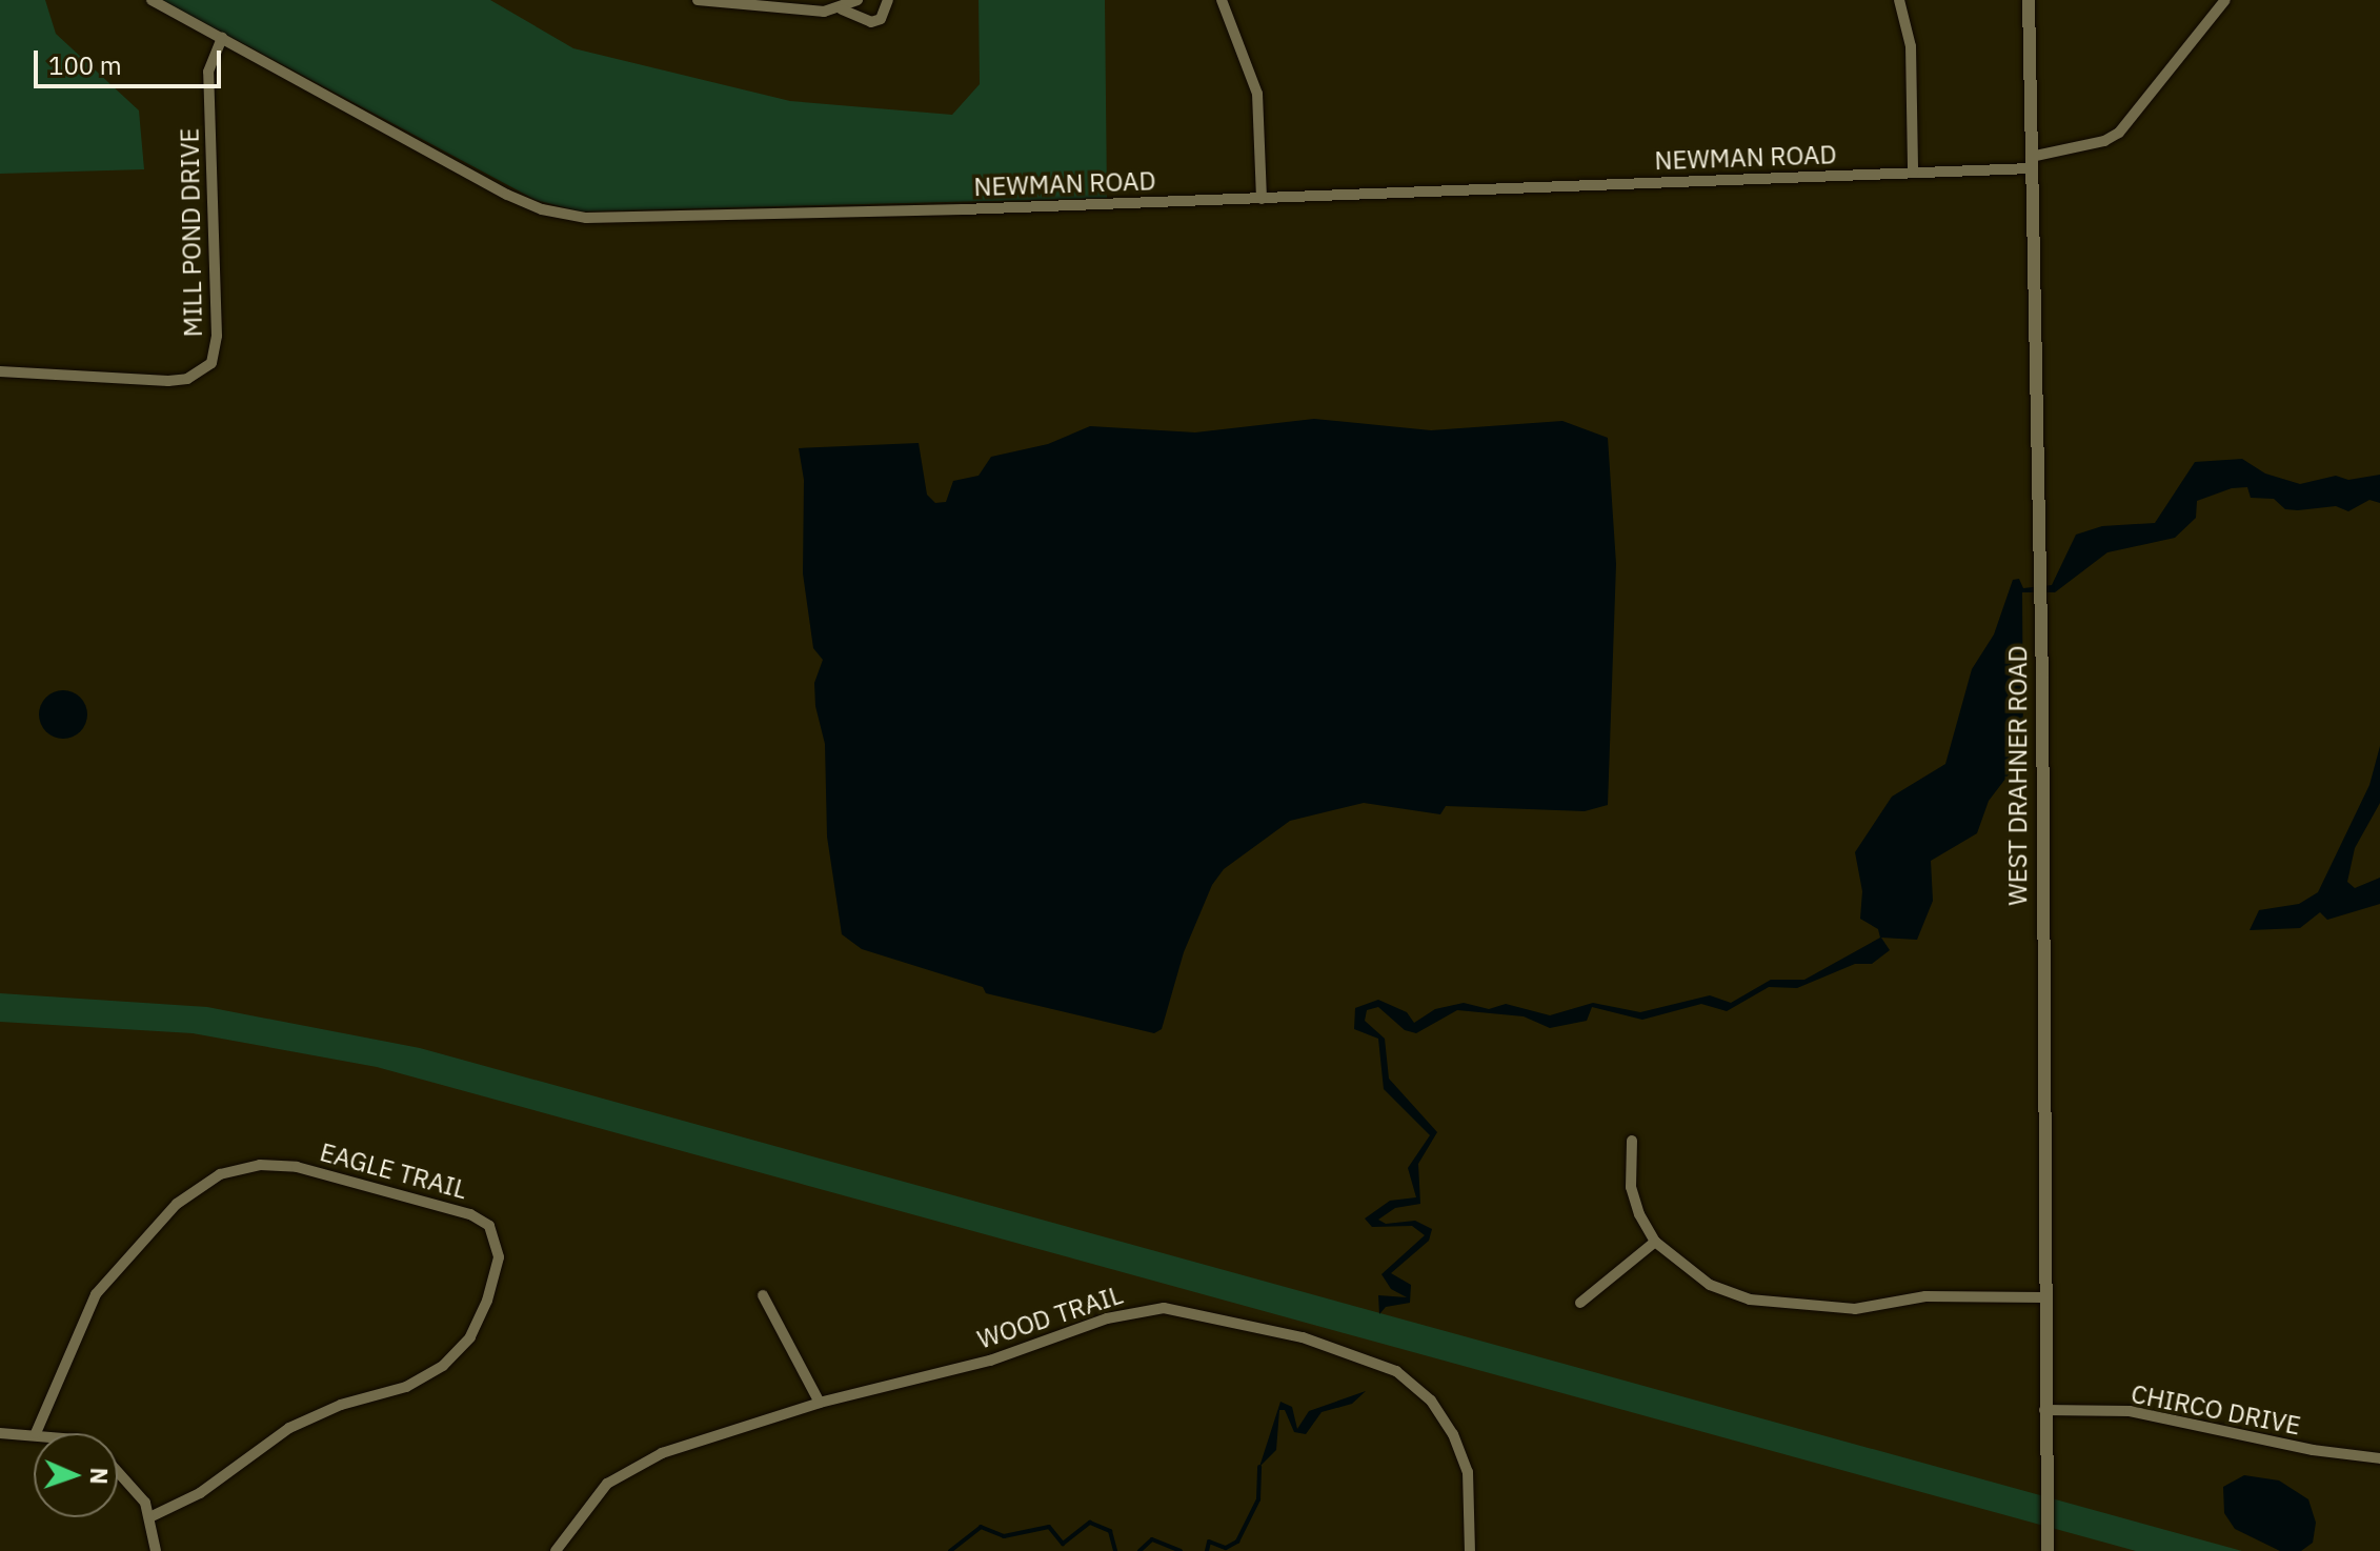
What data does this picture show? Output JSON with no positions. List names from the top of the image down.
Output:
{
  "streets": {
    "street": [
      "NEWMAN ROAD",
      "MILL POND DRIVE",
      "WEST DRAHNER ROAD",
      "EAGLE TRAIL",
      "WOOD TRAIL",
      "CHIRCO DRIVE"
    ]
  },
  "crossings": [
    ["NEWMAN ROAD", "MILL POND DRIVE"],
    ["NEWMAN ROAD", "WEST DRAHNER ROAD"],
    ["WEST DRAHNER ROAD", "CHIRCO DRIVE"]
  ],
  "scale_bar": "100 m",
  "north": "right"
}
